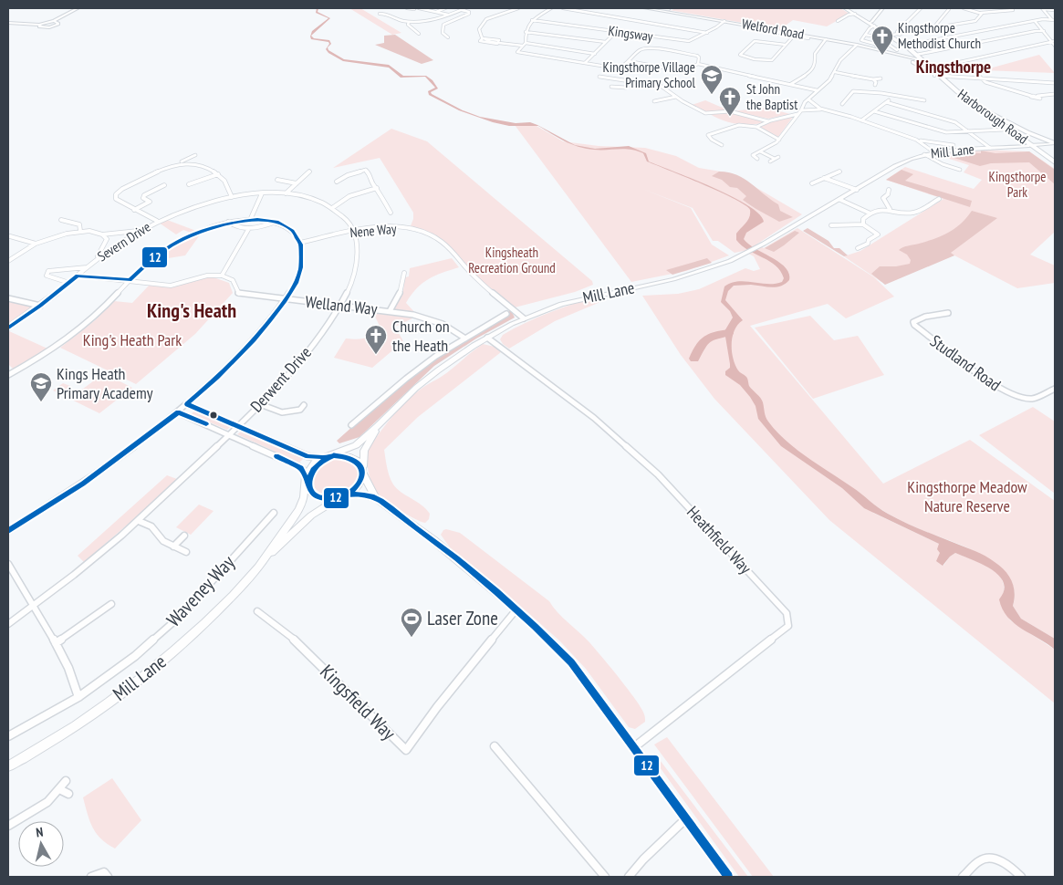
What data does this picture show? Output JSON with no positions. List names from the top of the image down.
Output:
{
  "streets": {
    "highway": ["Harborough Road"],
    "main road": ["Welford Road"],
    "street": [
      "Kingsway",
      "Mill Lane",
      "Nene Way",
      "Severn Drive",
      "Welland Way",
      "Studland Road",
      "Derwent Drive",
      "Heathfield Way",
      "Waveney Way",
      "Kingsfield Way"
    ]
  },
  "crossings": [
    ["Welford Road", "Kingsway"],
    ["Welford Road", "Harborough Road"],
    ["Harborough Road", "Mill Lane"],
    ["Mill Lane", "Nene Way"],
    ["Mill Lane", "Heathfield Way"],
    ["Nene Way", "Severn Drive"],
    ["Nene Way", "Welland Way"],
    ["Nene Way", "Derwent Drive"],
    ["Severn Drive", "Derwent Drive"],
    ["Welland Way", "Derwent Drive"]
  ],
  "districts": ["Kingsthorpe", "King's Heath"],
  "parks": [
    "Kingsthorpe Park",
    "Kingsheath Recreation Ground",
    "King's Heath Park",
    "Kingsthorpe Meadow Nature Reserve"
  ],
  "places": {
    "church": ["Kingsthorpe Methodist Church", "St John the Baptist", "Church on the Heath"],
    "school or university": ["Kingsthorpe Village Primary School", "Kings Heath Primary Academy"],
    "sports": ["Laser Zone"]
  },
  "lines": ["transit line 12"],
  "north": "top"
}
